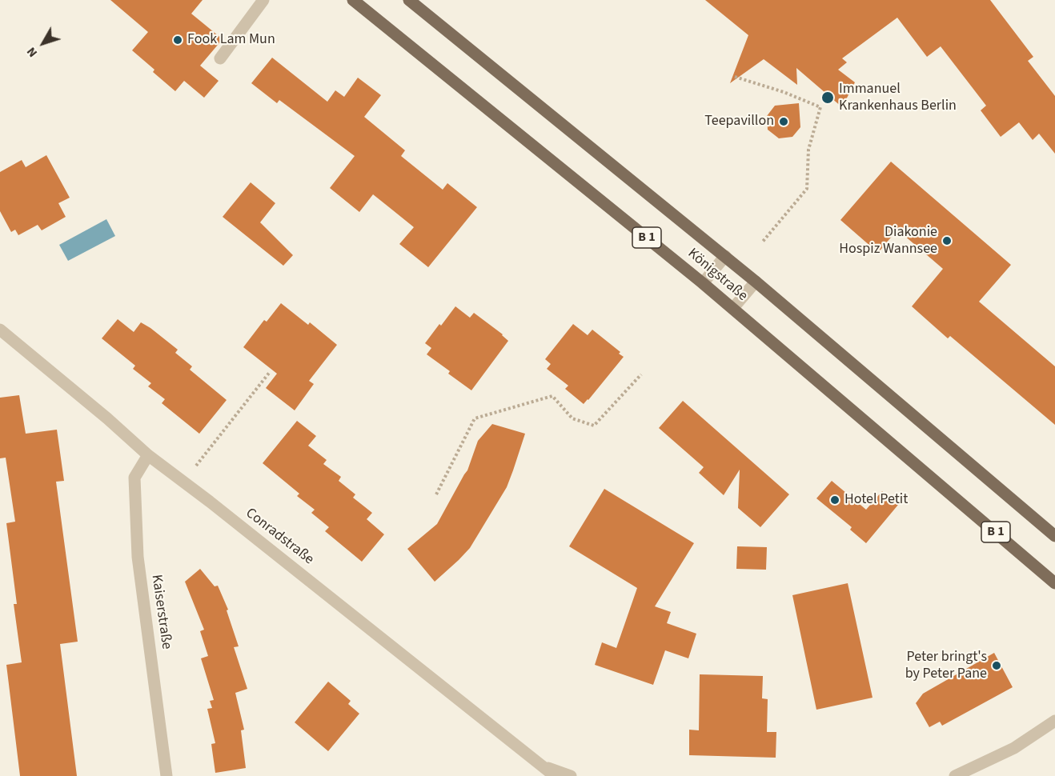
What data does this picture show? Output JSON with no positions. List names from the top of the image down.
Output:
{
  "streets": {
    "main road": ["B 1", "Königstraße"],
    "street": ["Conradstraße", "Kaiserstraße"]
  },
  "crossings": [
    ["Conradstraße", "Kaiserstraße"]
  ],
  "places": [
    "Fook Lam Mun",
    "Immanuel Krankenhaus Berlin",
    "Teepavillon",
    "Diakonie Hospiz Wannsee",
    "Hotel Petit",
    "Peter bringt's by Peter Pane"
  ],
  "north": "bottom left"
}
